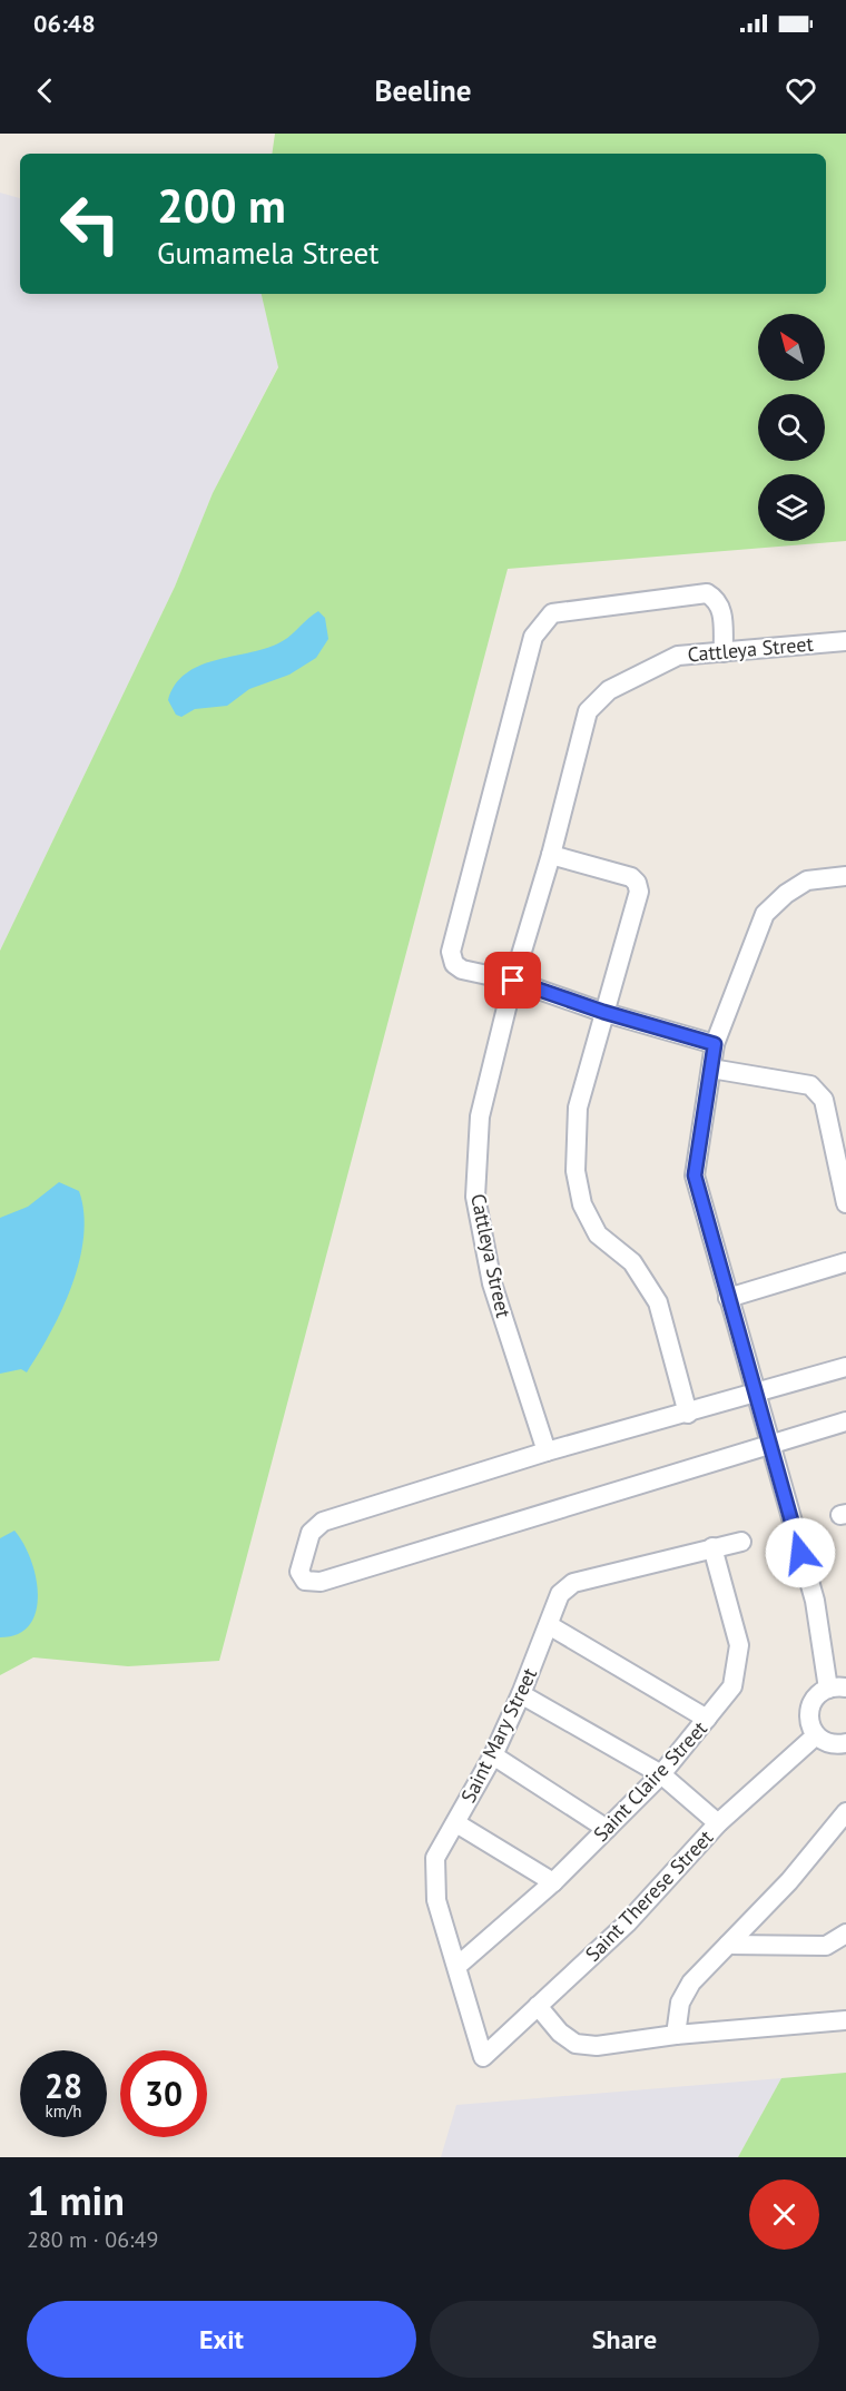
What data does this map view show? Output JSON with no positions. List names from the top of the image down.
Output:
{
  "streets": {
    "street": [
      "Cattleya Street",
      "Saint Mary Street",
      "Saint Claire Street",
      "Saint Therese Street"
    ]
  },
  "crossings": [
    ["Saint Mary Street", "Saint Claire Street"],
    ["Saint Mary Street", "Saint Therese Street"]
  ],
  "north": "top left",
  "page": {
    "status": "06:48",
    "header": "Beeline",
    "turn": ["200 m", "Gumamela Street"],
    "speed": "28 km/h",
    "limit": "30",
    "heading": ["1 min", "280 m · 06:49"],
    "buttons": ["Exit", "Share"]
  }
}
